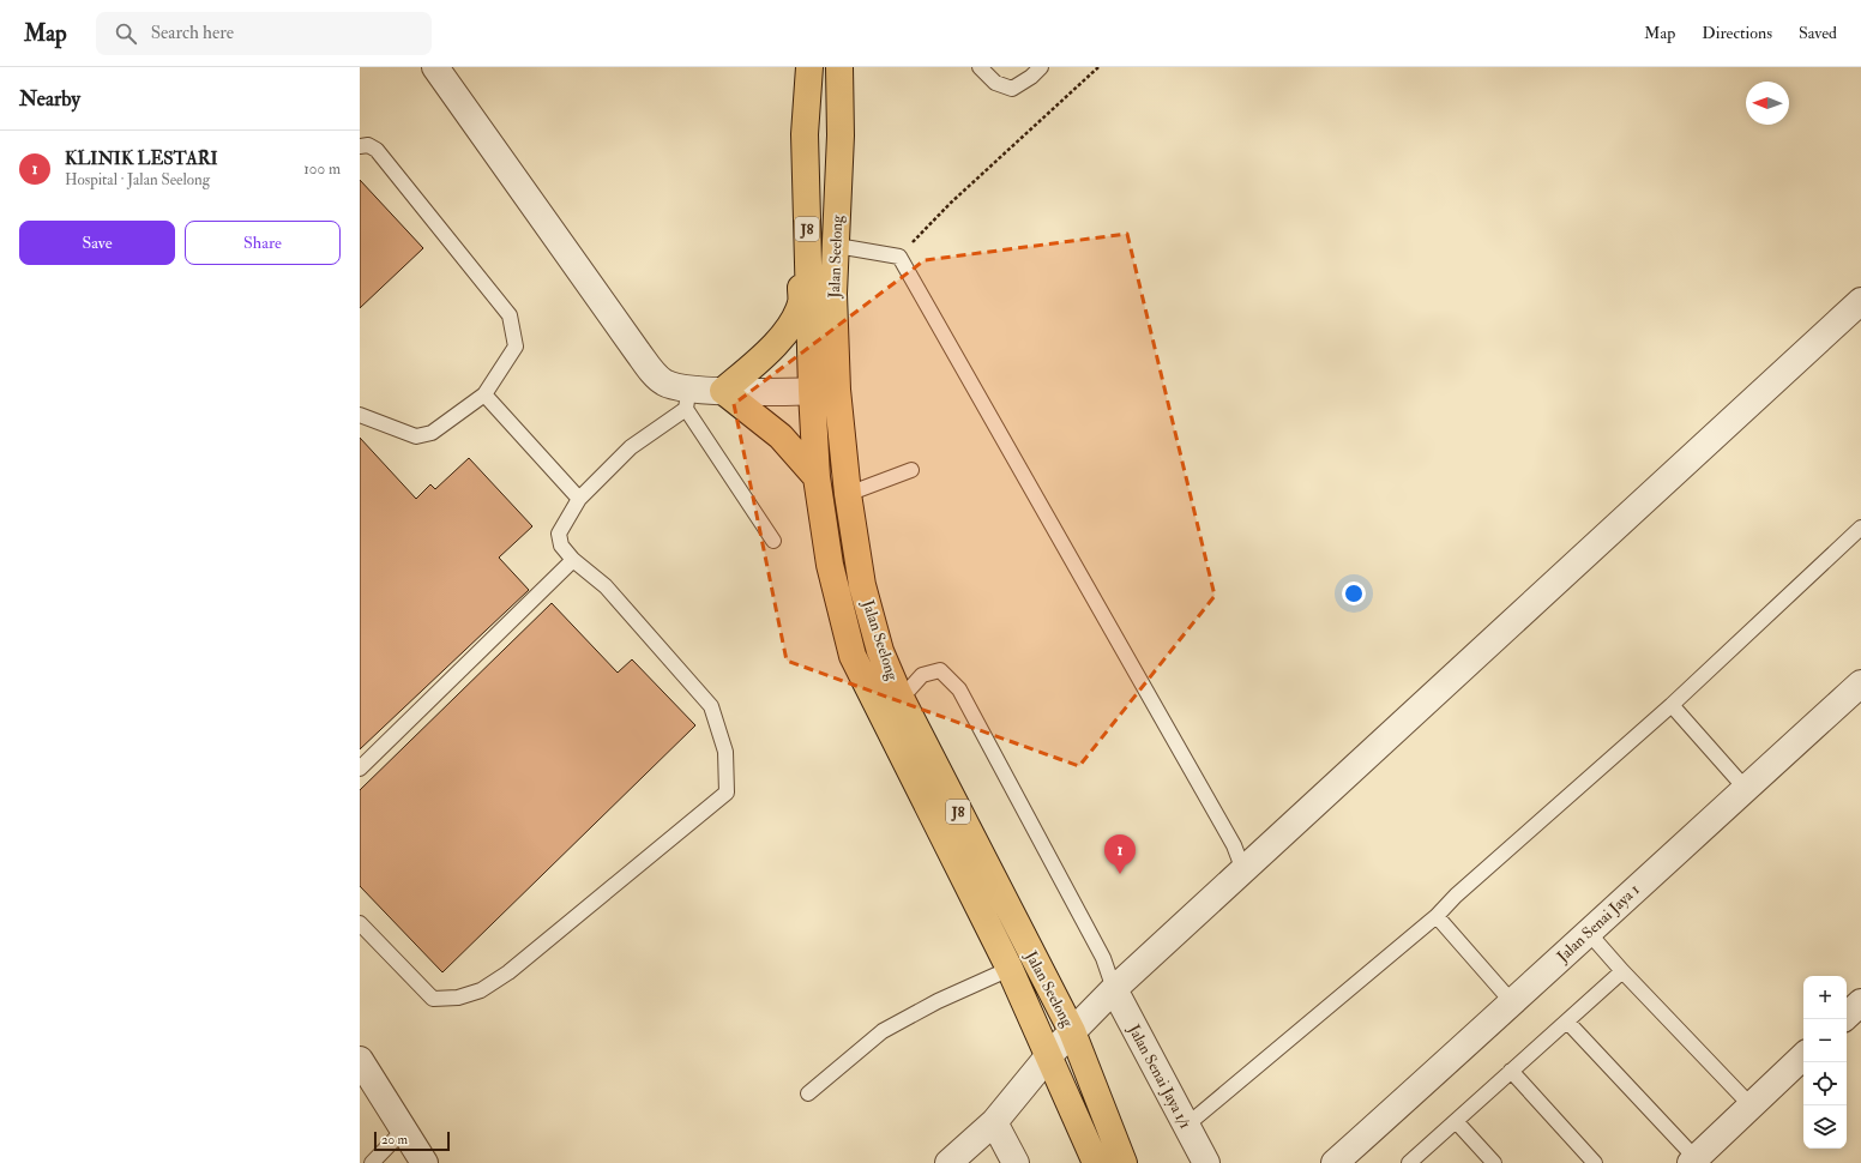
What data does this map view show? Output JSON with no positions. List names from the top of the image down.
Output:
{
  "streets": {
    "main road": ["J8", "Jalan Seelong"],
    "street": ["Jalan Senai Jaya 1", "Jalan Senai Jaya 1/1"]
  },
  "scale_bar": "20 m",
  "north": "left",
  "page": {
    "header": "Map",
    "search": "Search here",
    "nav": ["Map", "Directions", "Saved"],
    "heading": "Nearby",
    "list": [
      {
        "mark": "1",
        "name": "KLINIK LESTARI",
        "note": "Hospital · Jalan Seelong",
        "value": "100 m"
      }
    ],
    "buttons": ["Save", "Share"],
    "pins": "1",
    "map_buttons": ["+", "−"],
    "scale": "20 m"
  }
}
